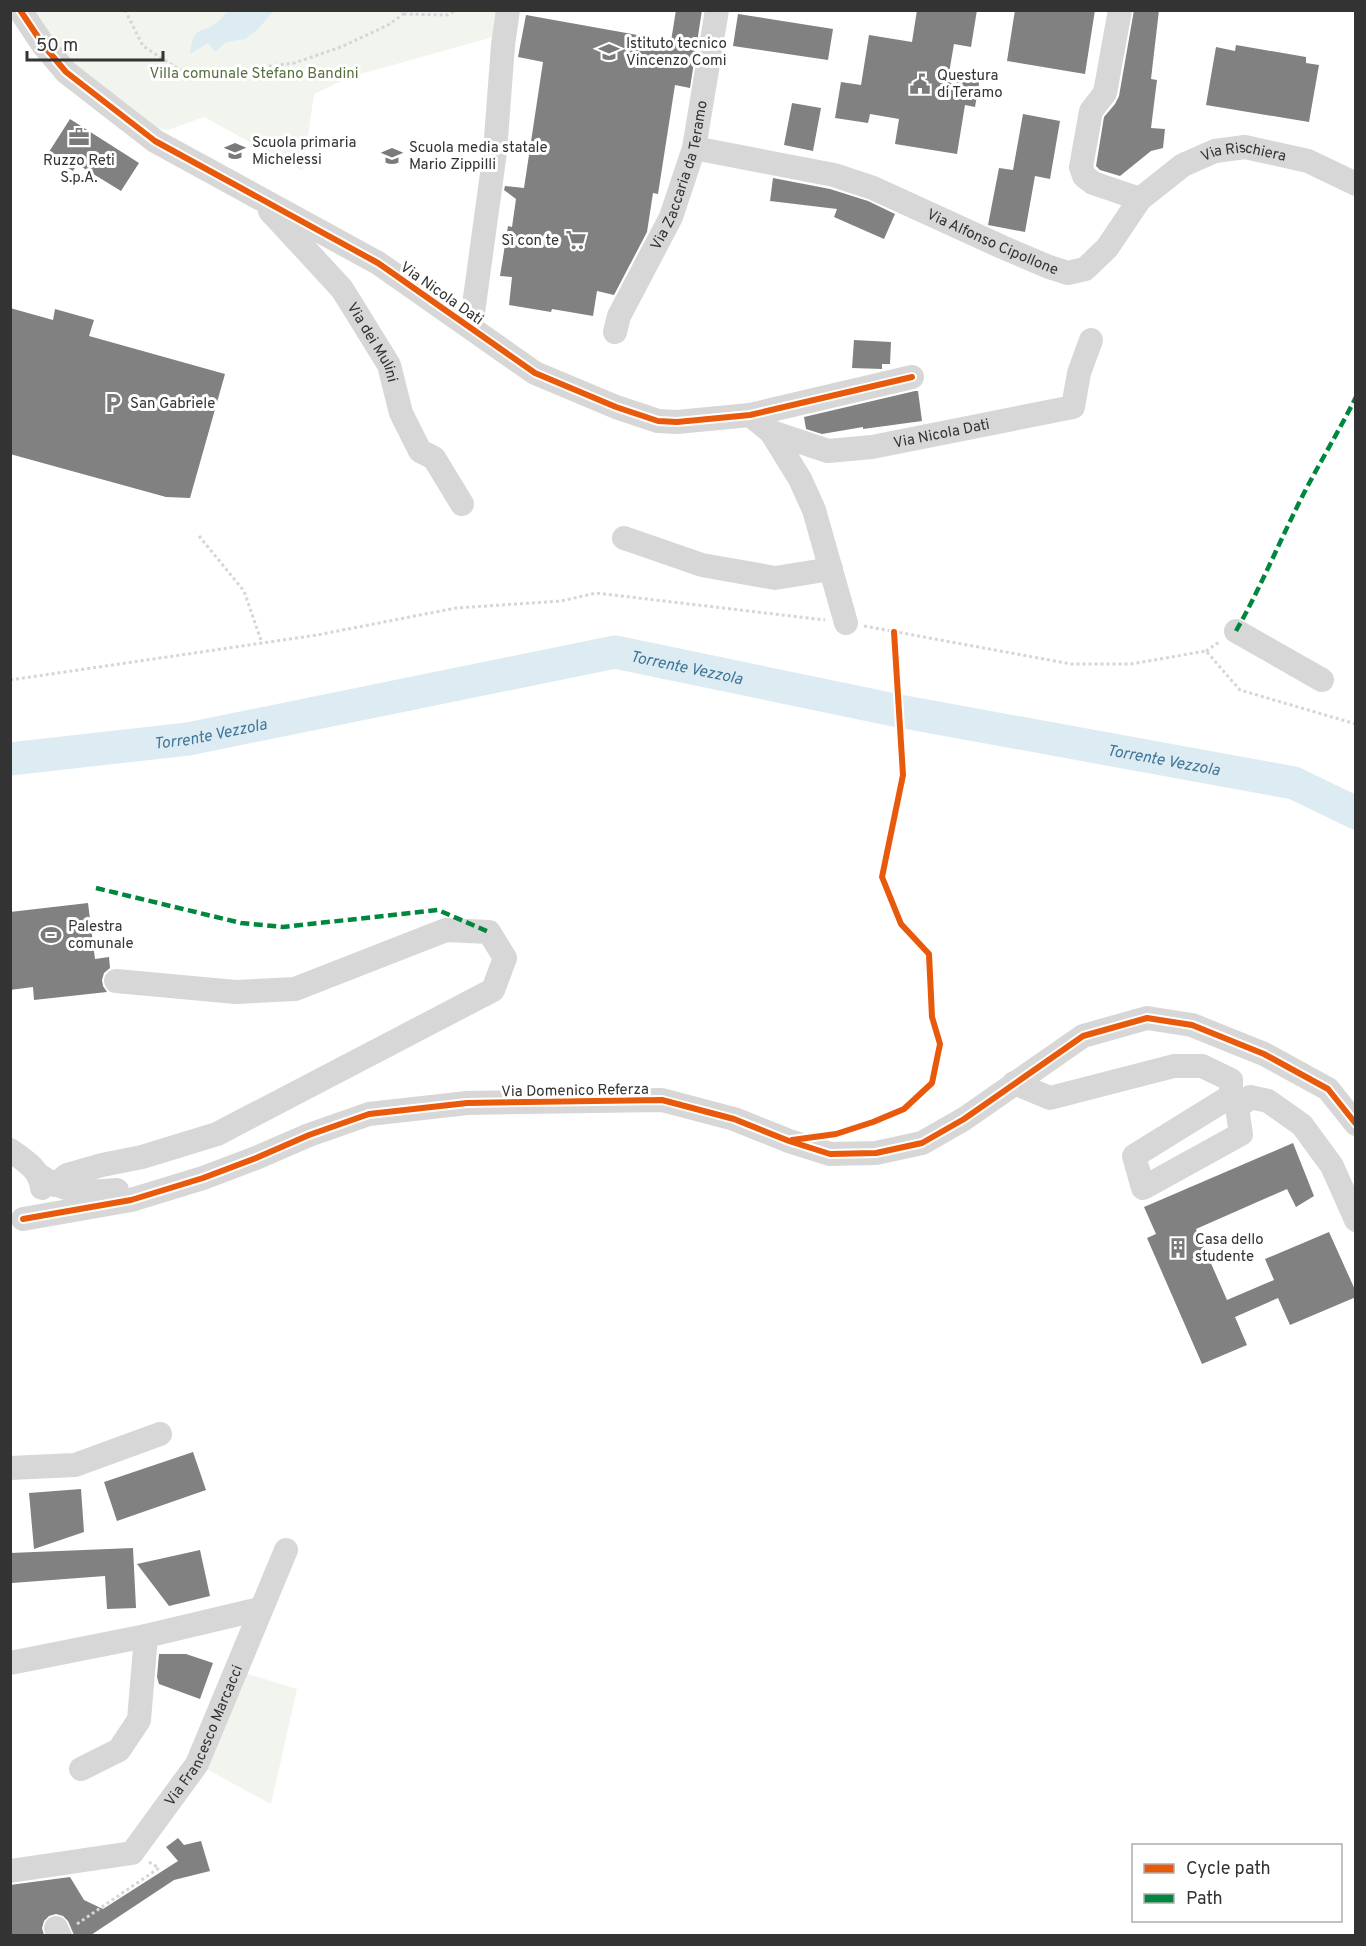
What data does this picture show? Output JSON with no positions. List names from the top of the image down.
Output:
{
  "streets": {
    "street": [
      "Via Rischiera",
      "Via Zaccaria da Teramo",
      "Via Alfonso Cipollone",
      "Via Nicola Dati",
      "Via dei Mulini",
      "Via Domenico Referza",
      "Via Francesco Marcacci"
    ]
  },
  "crossings": [
    ["Via Rischiera", "Via Alfonso Cipollone"],
    ["Via Zaccaria da Teramo", "Via Alfonso Cipollone"],
    ["Via Nicola Dati", "Via dei Mulini"]
  ],
  "water": ["Torrente Vezzola"],
  "parks": ["Villa comunale Stefano Bandini"],
  "places": {
    "school or university": ["Istituto tecnico Vincenzo Comi", "Scuola primaria Michelessi", "Scuola media statale Mario Zippilli"],
    "public building": ["Questura di Teramo"],
    "office": ["Ruzzo Reti S.p.A."],
    "supermarket": ["Sì con te"],
    "parking": ["San Gabriele"],
    "sports": ["Palestra comunale"],
    "building": ["Casa dello studente"]
  },
  "legend": ["Cycle path", "Path"],
  "scale_bar": "50 m"
}
